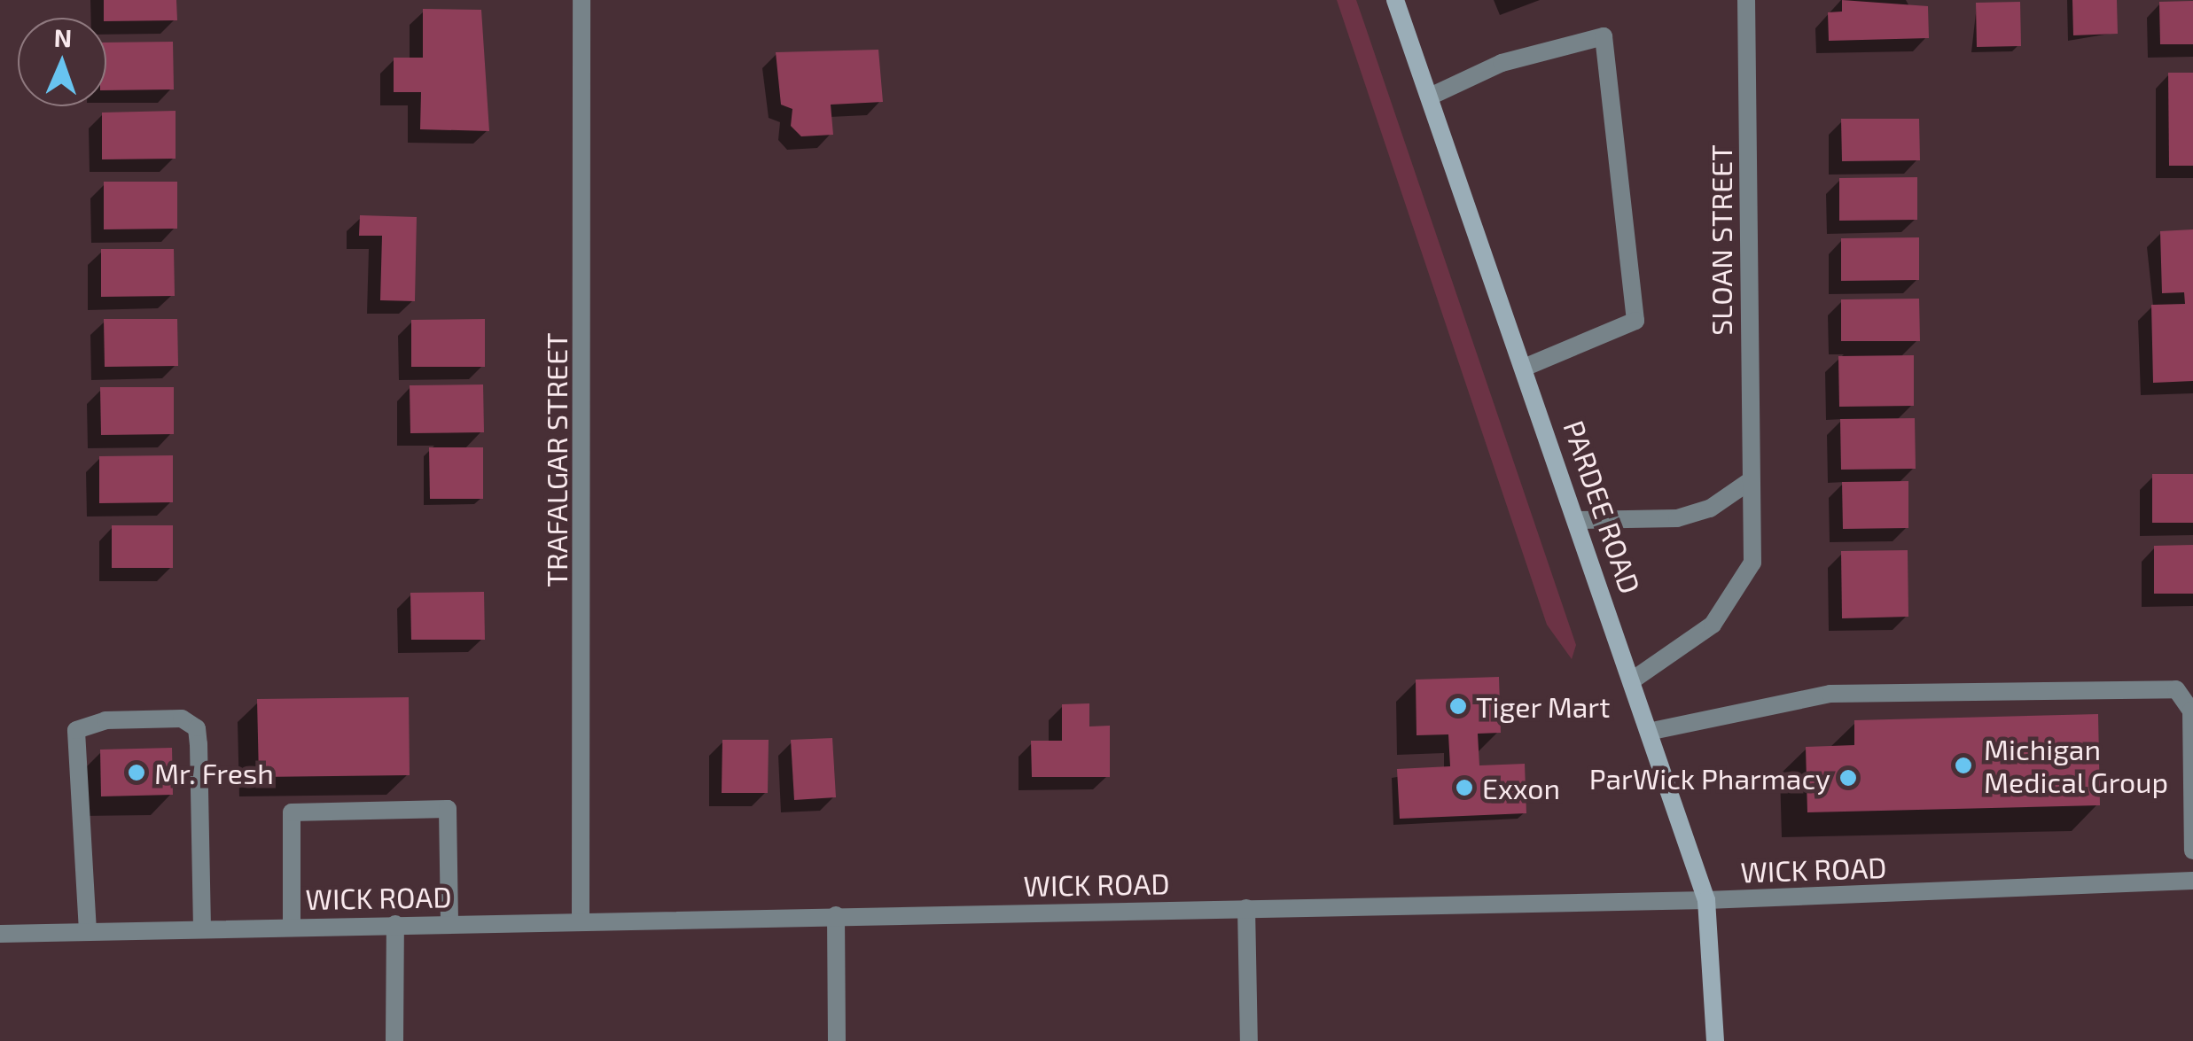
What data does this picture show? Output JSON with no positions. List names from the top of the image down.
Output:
{
  "streets": {
    "main road": ["PARDEE ROAD"],
    "street": ["SLOAN STREET", "TRAFALGAR STREET", "WICK ROAD"]
  },
  "crossings": [
    ["SLOAN STREET", "PARDEE ROAD"],
    ["TRAFALGAR STREET", "WICK ROAD"],
    ["PARDEE ROAD", "WICK ROAD"]
  ],
  "places": [
    "Tiger Mart",
    "Michigan Medical Group",
    "Mr. Fresh",
    "ParWick Pharmacy",
    "Exxon"
  ],
  "north": "top"
}
